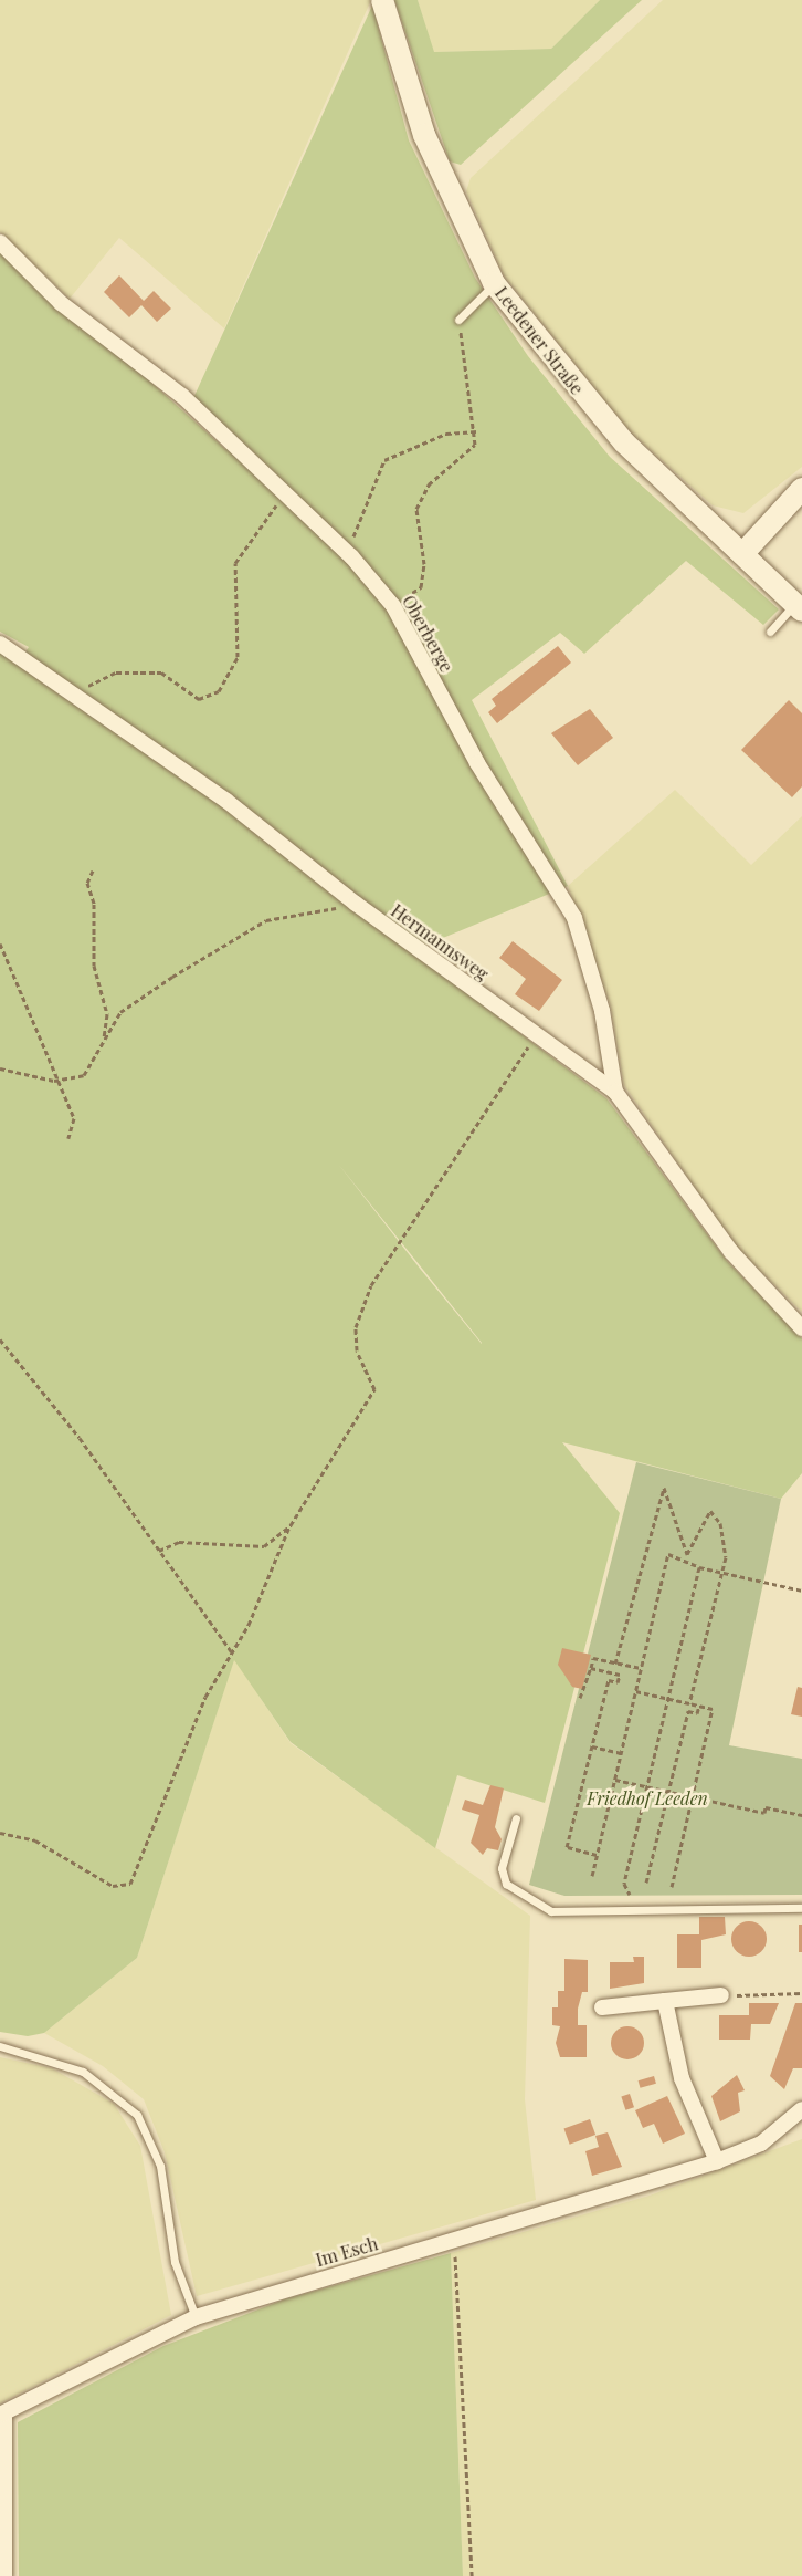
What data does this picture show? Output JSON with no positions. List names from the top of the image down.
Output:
{
  "streets": {
    "street": [
      "Leedener Straße",
      "Oberberge",
      "Hermannsweg",
      "Im Esch"
    ]
  },
  "crossings": [
    ["Oberberge", "Hermannsweg"]
  ],
  "parks": ["Friedhof Leeden"]
}
